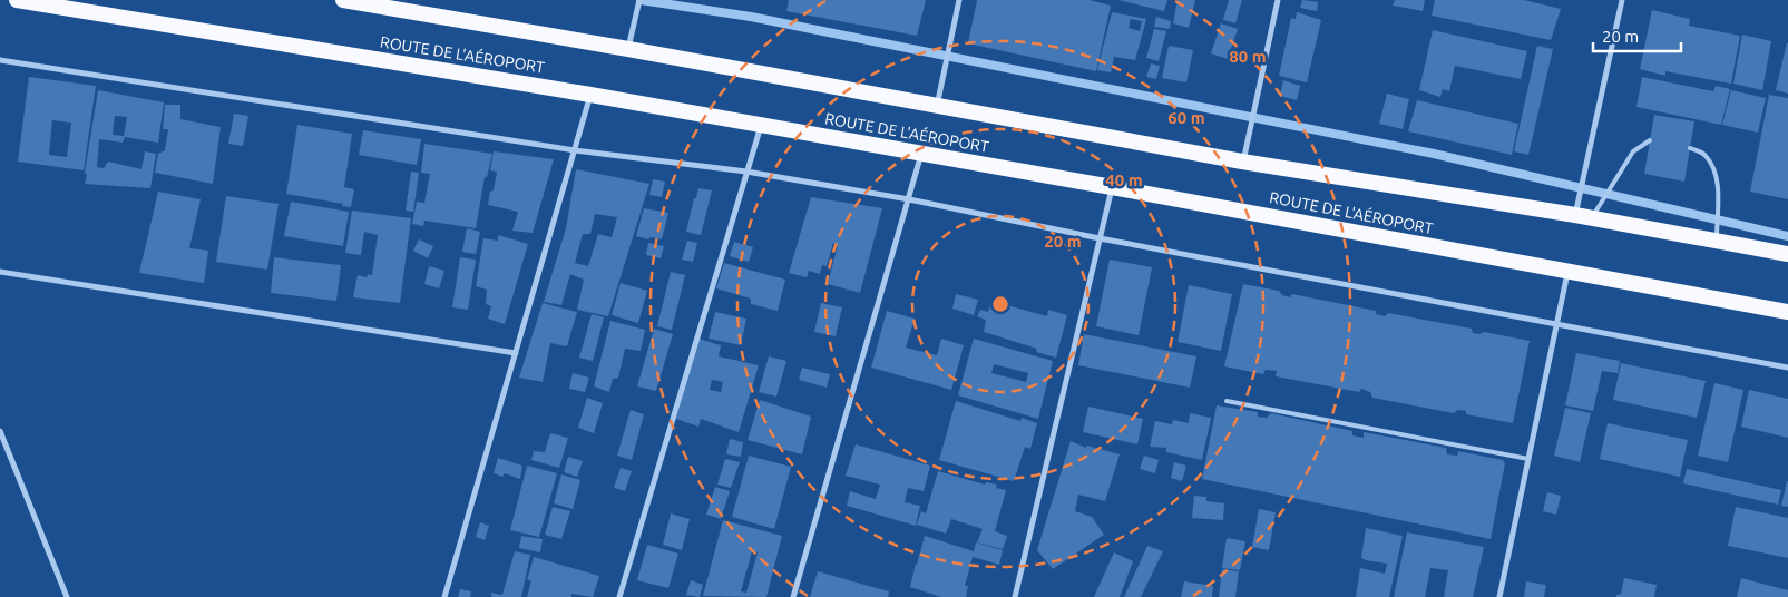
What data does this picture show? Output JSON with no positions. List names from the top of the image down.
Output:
{
  "streets": {
    "highway": ["ROUTE DE L'AÉROPORT"]
  },
  "scale_bar": "20 m",
  "rings": [
    "80 m",
    "60 m",
    "40 m",
    "20 m"
  ]
}
